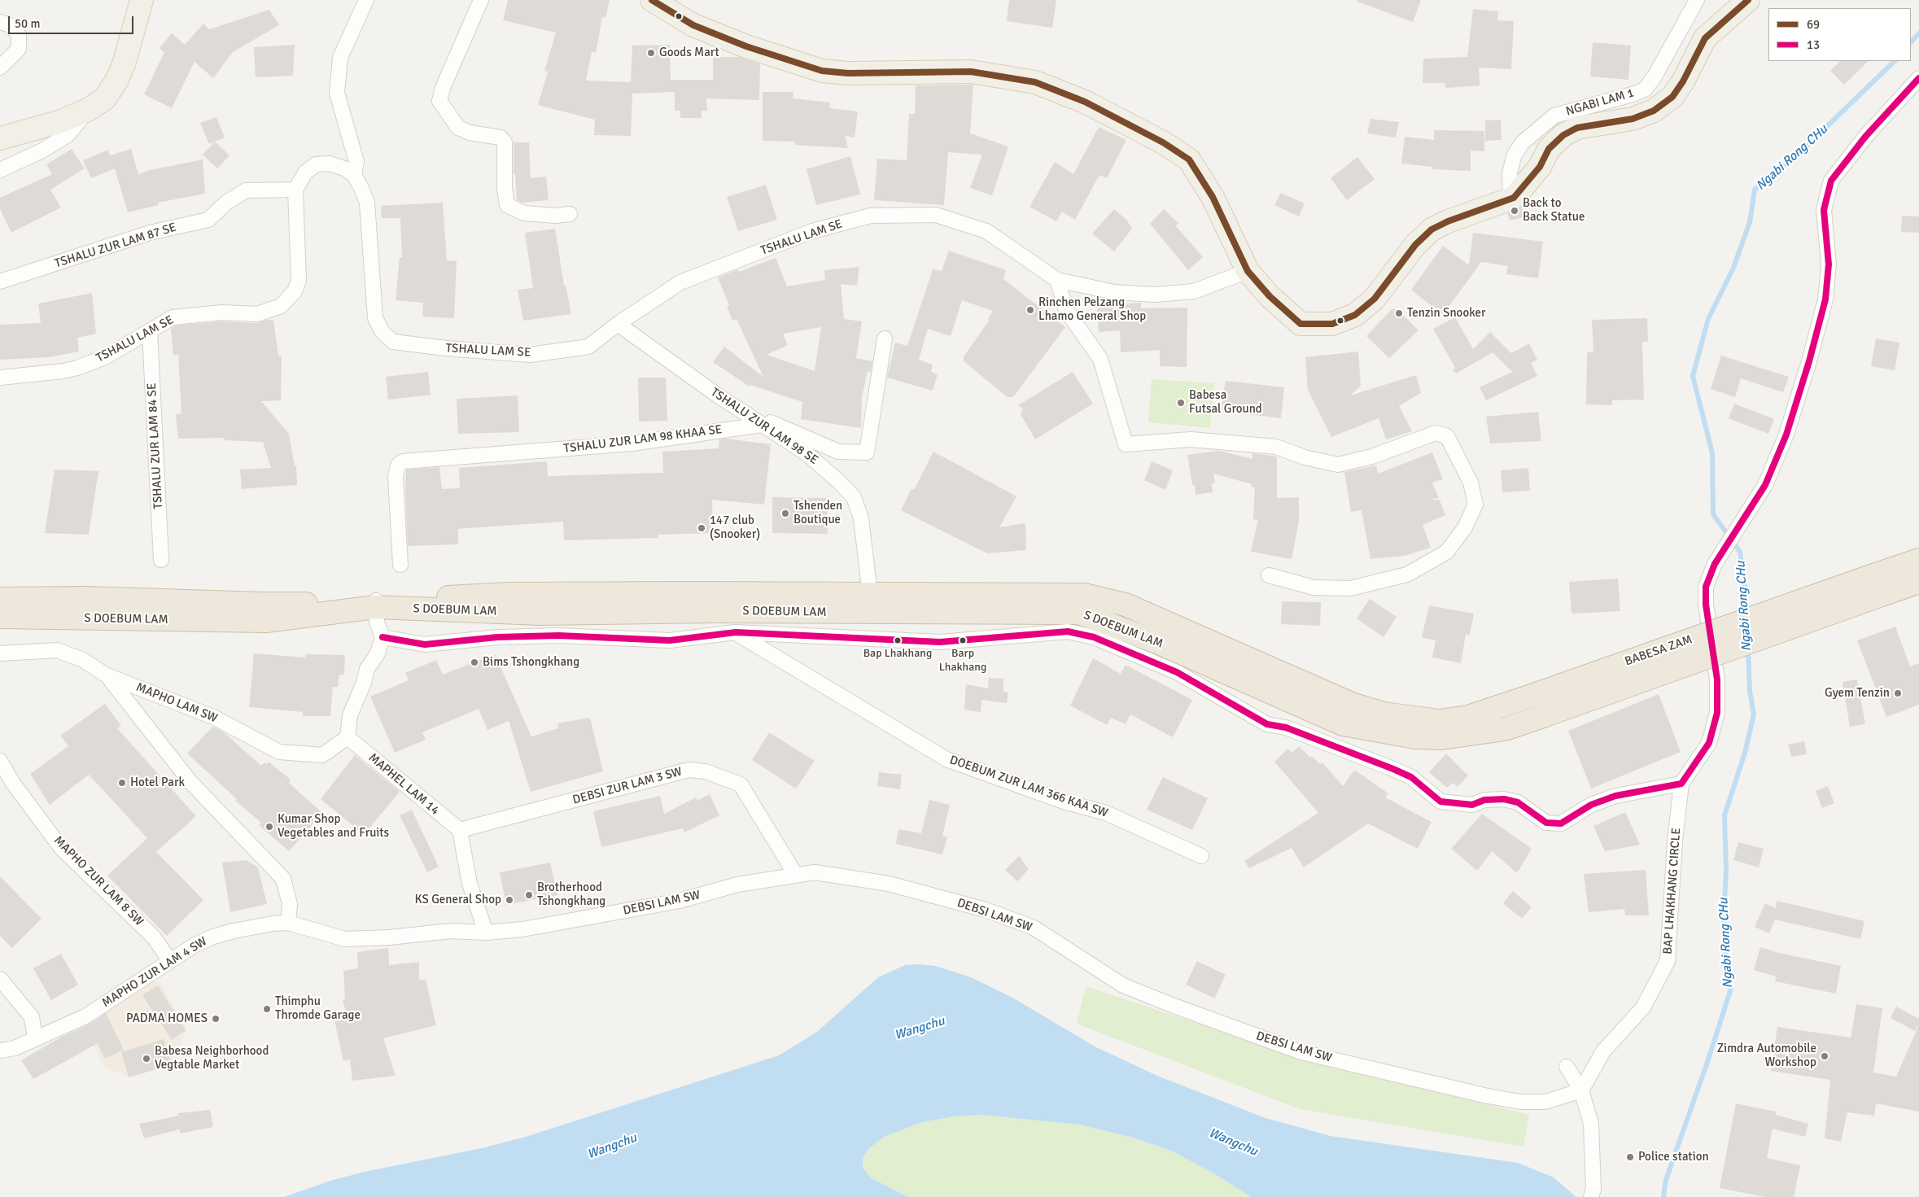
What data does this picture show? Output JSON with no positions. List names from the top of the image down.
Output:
{
  "streets": {
    "highway": ["S DOEBUM LAM", "BABESA ZAM"],
    "street": [
      "NGABI LAM 1",
      "TSHALU LAM SE",
      "TSHALU ZUR LAM 87 SE",
      "TSHALU ZUR LAM 98 SE",
      "TSHALU ZUR LAM 98 KHAA SE",
      "TSHALU ZUR LAM 84 SE",
      "MAPHO LAM SW",
      "MAPHEL LAM 14",
      "DEBSI ZUR LAM 3 SW",
      "DOEBUM ZUR LAM 366 KAA SW",
      "MAPHO ZUR LAM 8 SW",
      "BAP LHAKHANG CIRCLE",
      "DEBSI LAM SW",
      "MAPHO ZUR LAM 4 SW"
    ]
  },
  "crossings": [
    ["TSHALU LAM SE", "TSHALU ZUR LAM 87 SE"],
    ["TSHALU LAM SE", "TSHALU ZUR LAM 98 SE"],
    ["TSHALU LAM SE", "TSHALU ZUR LAM 84 SE"],
    ["TSHALU ZUR LAM 98 SE", "TSHALU ZUR LAM 98 KHAA SE"],
    ["TSHALU ZUR LAM 98 SE", "S DOEBUM LAM"],
    ["S DOEBUM LAM", "BABESA ZAM"],
    ["MAPHO LAM SW", "MAPHEL LAM 14"],
    ["MAPHEL LAM 14", "DEBSI ZUR LAM 3 SW"],
    ["DEBSI ZUR LAM 3 SW", "DEBSI LAM SW"],
    ["MAPHO ZUR LAM 8 SW", "MAPHO ZUR LAM 4 SW"],
    ["BAP LHAKHANG CIRCLE", "DEBSI LAM SW"],
    ["DEBSI LAM SW", "MAPHO ZUR LAM 4 SW"]
  ],
  "water": ["Ngabi Rong CHu", "Wangchu"],
  "places": [
    "Goods Mart",
    "Back to Back Statue",
    "Rinchen Pelzang Lhamo General Shop",
    "Tenzin Snooker",
    "Babesa Futsal Ground",
    "Tshenden Boutique",
    "147 club (Snooker)",
    "Bap Lhakhang",
    "Barp Lhakhang",
    "Bims Tshongkhang",
    "Gyem Tenzin",
    "Hotel Park",
    "Kumar Shop Vegetables and Fruits",
    "Brotherhood Tshongkhang",
    "KS General Shop",
    "Thimphu Thromde Garage",
    "PADMA HOMES",
    "Zimdra Automobile Workshop",
    "Babesa Neighborhood Vegtable Market",
    "Police station"
  ],
  "lines": ["transit line 69", "transit line 13"],
  "legend": ["69", "13"],
  "scale_bar": "50 m"
}
